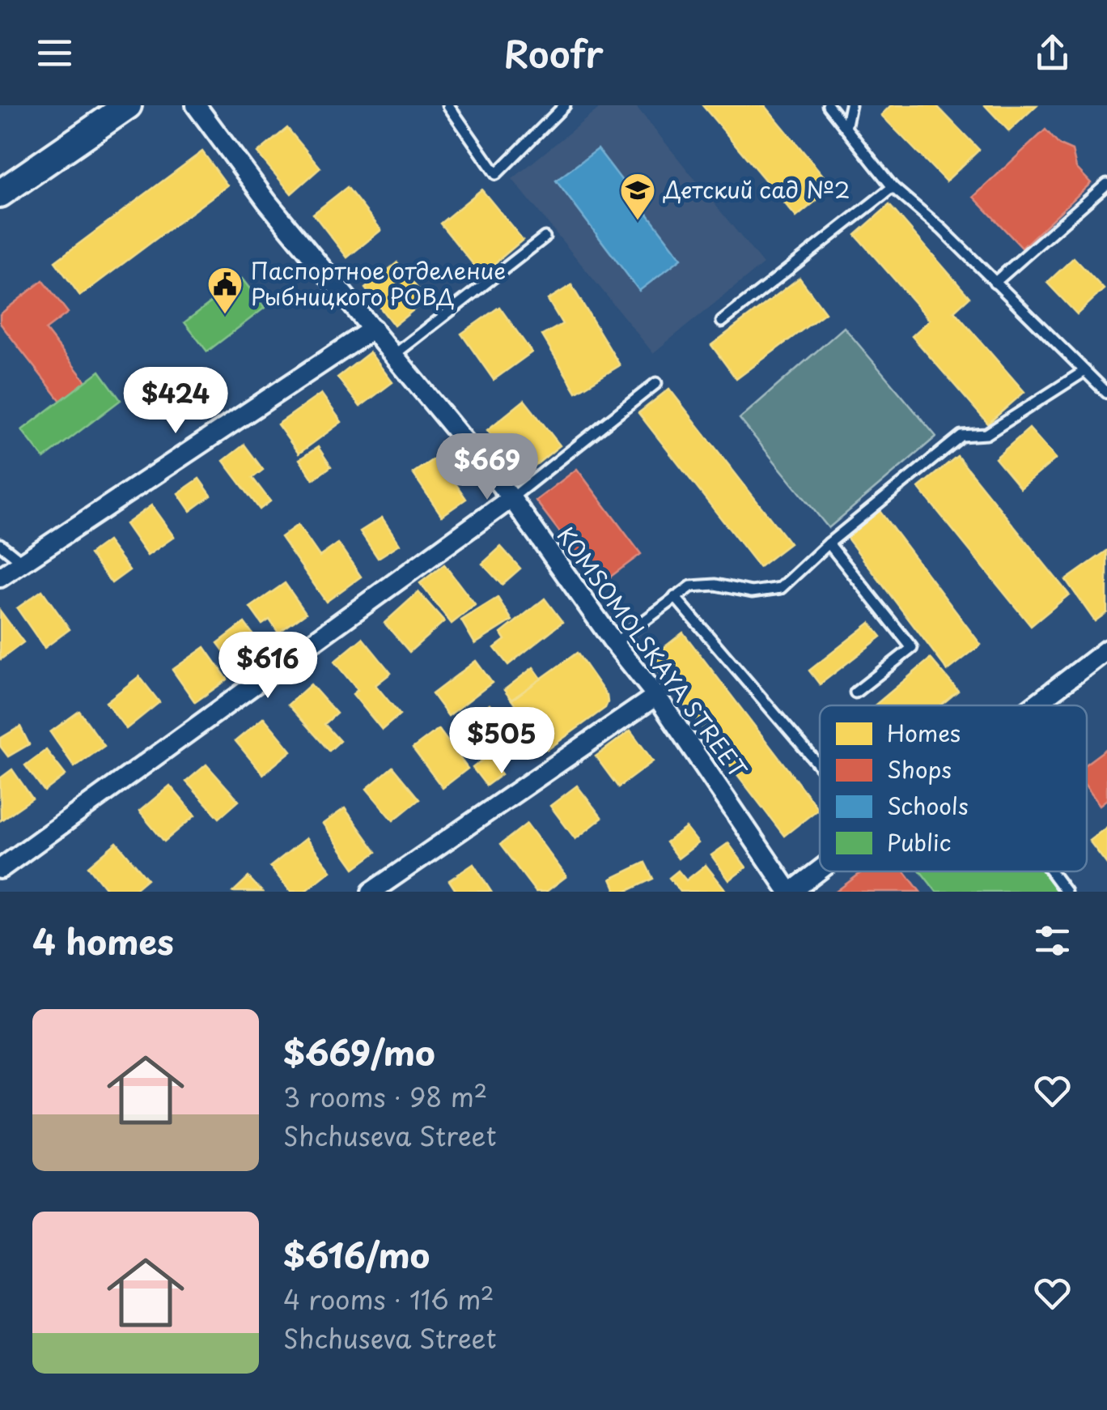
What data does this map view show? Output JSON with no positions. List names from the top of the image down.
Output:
{
  "streets": {
    "street": ["KOMSOMOLSKAYA STREET"]
  },
  "places": {
    "school or university": ["Детский сад №2"],
    "public building": ["Паспортное отделение Рыбницкого РОВД"]
  },
  "legend": [
    "Homes",
    "Shops",
    "Schools",
    "Public"
  ],
  "page": {
    "header": "Roofr",
    "price": [
      "$424",
      "$669",
      "$616",
      "$505"
    ],
    "heading": "4 homes",
    "list": [
      {
        "name": "$669/mo",
        "note": "3 rooms · 98 m² · Shchuseva Street"
      },
      {
        "name": "$616/mo",
        "note": "4 rooms · 116 m² · Shchuseva Street"
      }
    ]
  }
}
